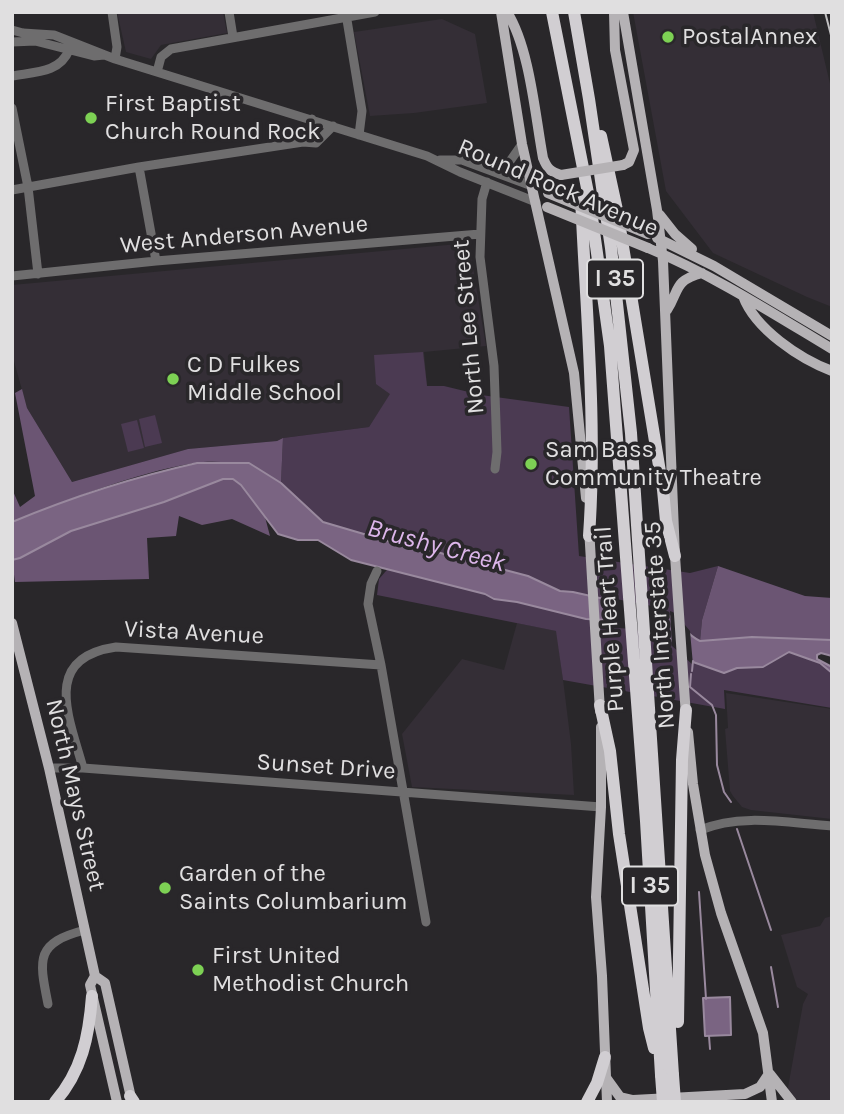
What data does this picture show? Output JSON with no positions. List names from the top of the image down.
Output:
{
  "streets": {
    "highway": ["I 35", "Purple Heart Trail"],
    "main road": ["Round Rock Avenue", "North Interstate 35", "North Mays Street"],
    "street": [
      "West Anderson Avenue",
      "North Lee Street",
      "Vista Avenue",
      "Sunset Drive"
    ]
  },
  "crossings": [
    ["Round Rock Avenue", "North Lee Street"],
    ["Round Rock Avenue", "North Interstate 35"],
    ["West Anderson Avenue", "North Lee Street"],
    ["Vista Avenue", "Sunset Drive"],
    ["Sunset Drive", "North Mays Street"]
  ],
  "water": ["Brushy Creek"],
  "places": [
    "PostalAnnex",
    "First Baptist Church Round Rock",
    "C D Fulkes Middle School",
    "Sam Bass Community Theatre",
    "Garden of the Saints Columbarium",
    "First United Methodist Church"
  ]
}
